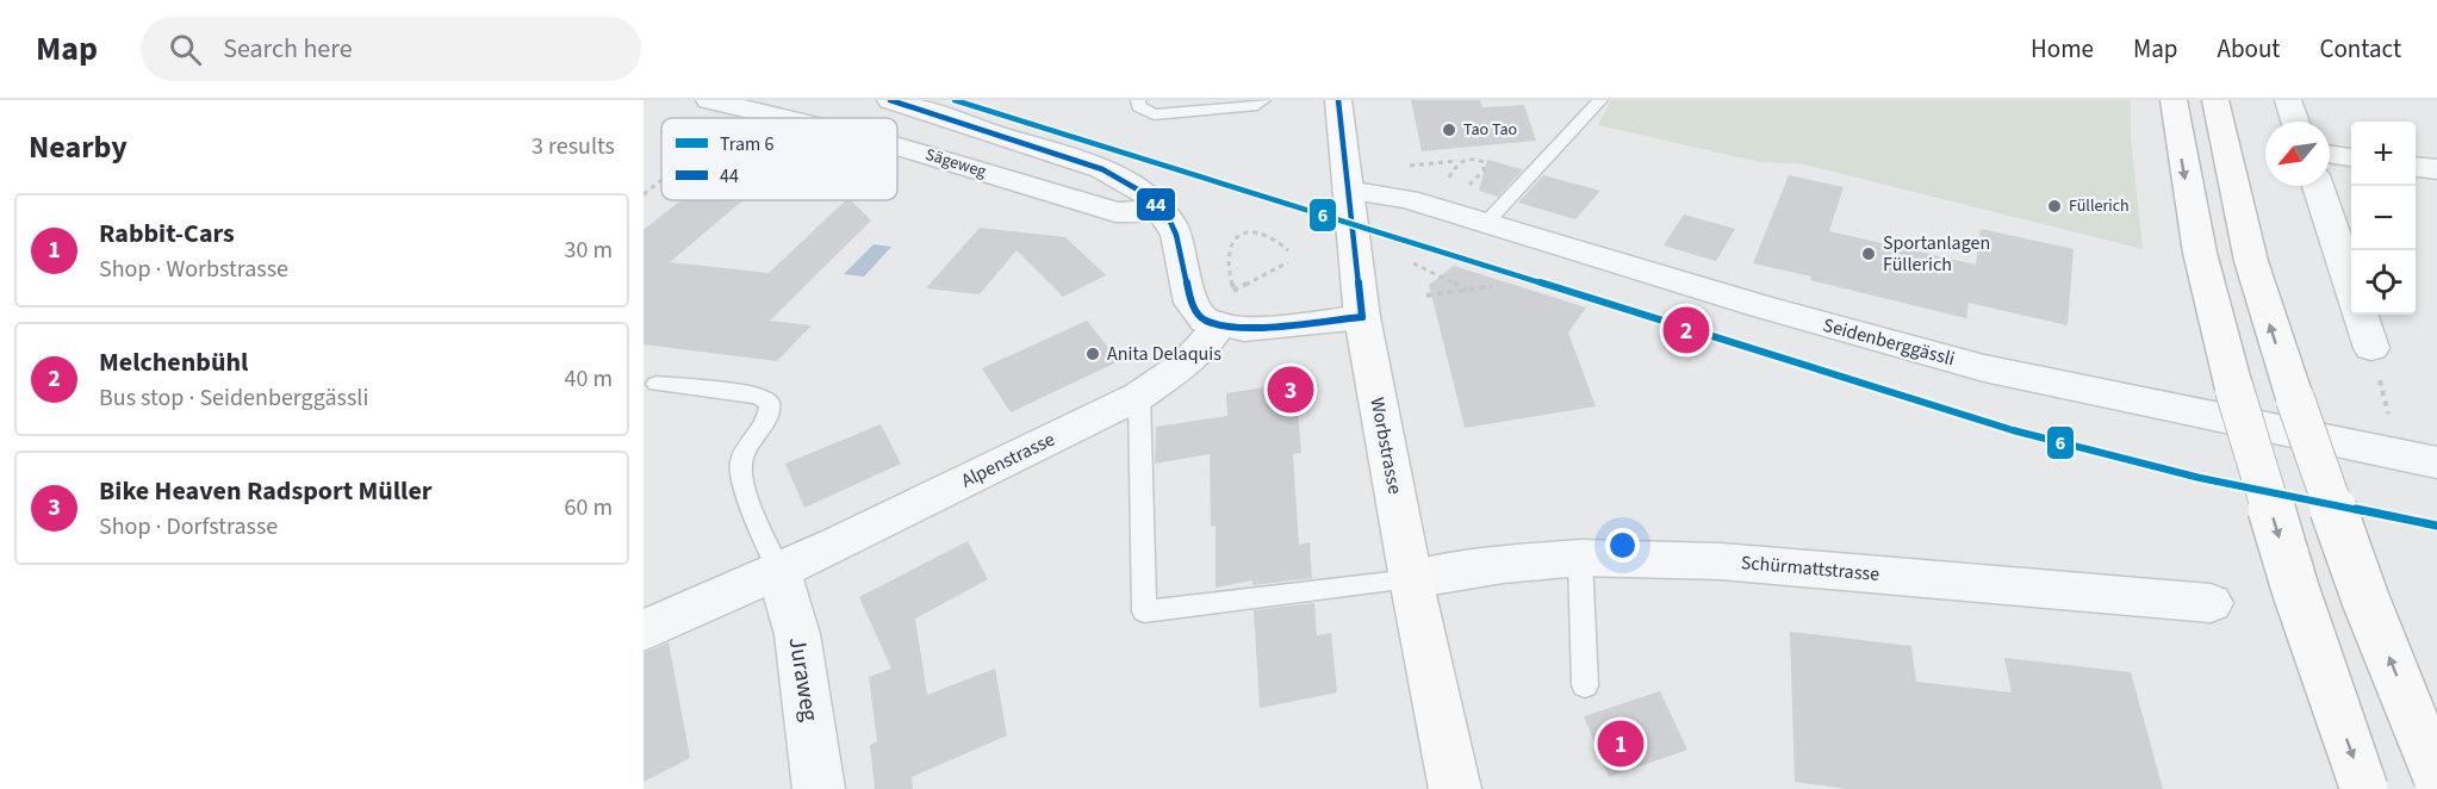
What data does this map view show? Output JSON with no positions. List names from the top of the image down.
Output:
{
  "streets": {
    "main road": ["Worbstrasse"],
    "street": [
      "Sägeweg",
      "Seidenberggässli",
      "Alpenstrasse",
      "Schürmattstrasse",
      "Juraweg"
    ]
  },
  "crossings": [
    ["Seidenberggässli", "Worbstrasse"],
    ["Worbstrasse", "Schürmattstrasse"],
    ["Alpenstrasse", "Juraweg"]
  ],
  "places": [
    "Tao Tao",
    "Füllerich",
    "Sportanlagen Füllerich",
    "Anita Delaquis"
  ],
  "lines": ["tram line 6", "transit line 44"],
  "legend": ["Tram 6", "44"],
  "north": "bottom left",
  "page": {
    "header": "Map",
    "search": "Search here",
    "nav": [
      "Home",
      "Map",
      "About",
      "Contact"
    ],
    "heading": ["Nearby", "3 results"],
    "map_buttons": ["+", "−"],
    "list": [
      {
        "mark": "1",
        "name": "Rabbit-Cars",
        "note": "Shop · Worbstrasse",
        "value": "30 m"
      },
      {
        "mark": "2",
        "name": "Melchenbühl",
        "note": "Bus stop · Seidenberggässli",
        "value": "40 m"
      },
      {
        "mark": "3",
        "name": "Bike Heaven Radsport Müller",
        "note": "Shop · Dorfstrasse",
        "value": "60 m"
      }
    ],
    "pins": ["2", "3", "1"]
  }
}
